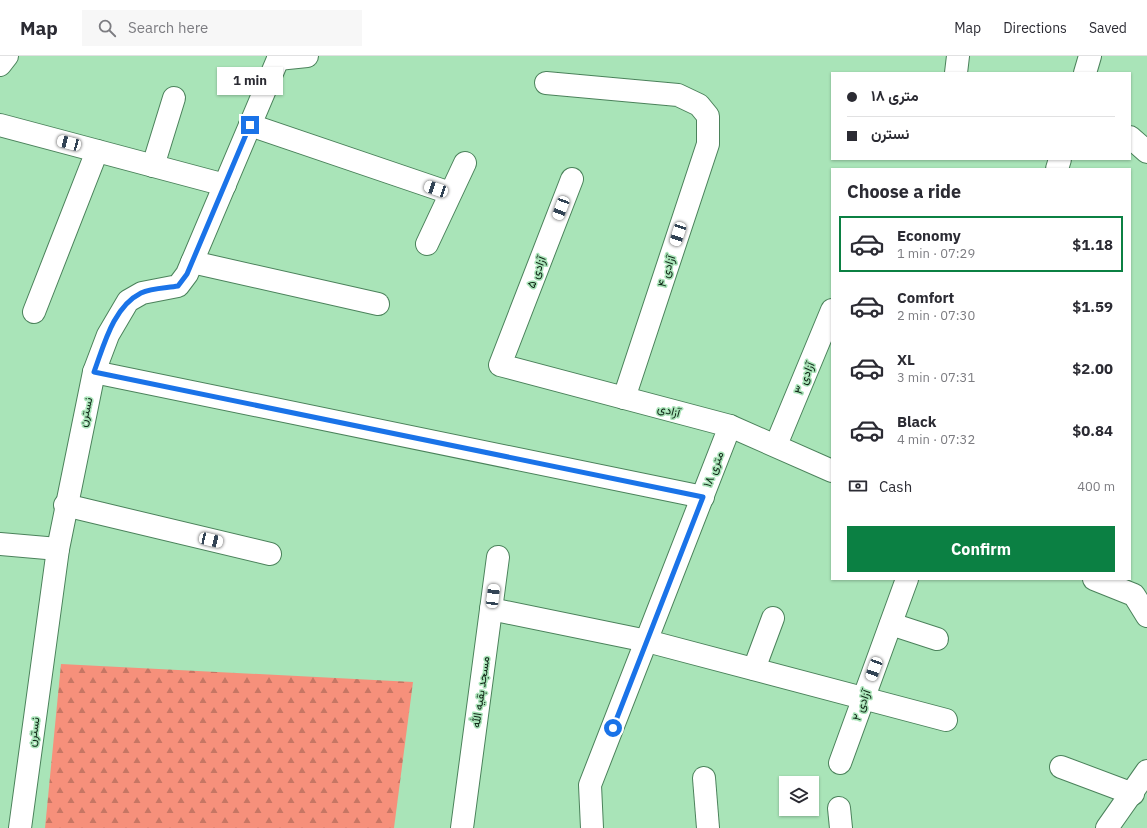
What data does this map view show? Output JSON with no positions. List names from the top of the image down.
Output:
{
  "streets": {
    "street": [
      "آزادی ۴",
      "آزادی ۵",
      "آزادی ۳",
      "آزادی",
      "نسترن",
      "۱۸ متری",
      "مسجد بقیه الله",
      "آزادی ۲"
    ]
  },
  "crossings": [
    ["آزادی ۴", "آزادی"],
    ["آزادی ۵", "آزادی"],
    ["آزادی ۳", "آزادی"],
    ["آزادی", "۱۸ متری"]
  ],
  "page": {
    "header": "Map",
    "search": "Search here",
    "nav": ["Map", "Directions", "Saved"],
    "bubble": "1 min",
    "banner": ["۱۸ متری", "نسترن"],
    "heading": "Choose a ride",
    "list": [
      {
        "name": "Economy",
        "note": "1 min · 07:29",
        "value": "$1.18"
      },
      {
        "name": "Comfort",
        "note": "2 min · 07:30",
        "value": "$1.59"
      },
      {
        "name": "XL",
        "note": "3 min · 07:31",
        "value": "$2.00"
      },
      {
        "name": "Black",
        "note": "4 min · 07:32",
        "value": "$0.84"
      }
    ],
    "pay": ["Cash", "400 m"],
    "buttons": "Confirm"
  }
}
